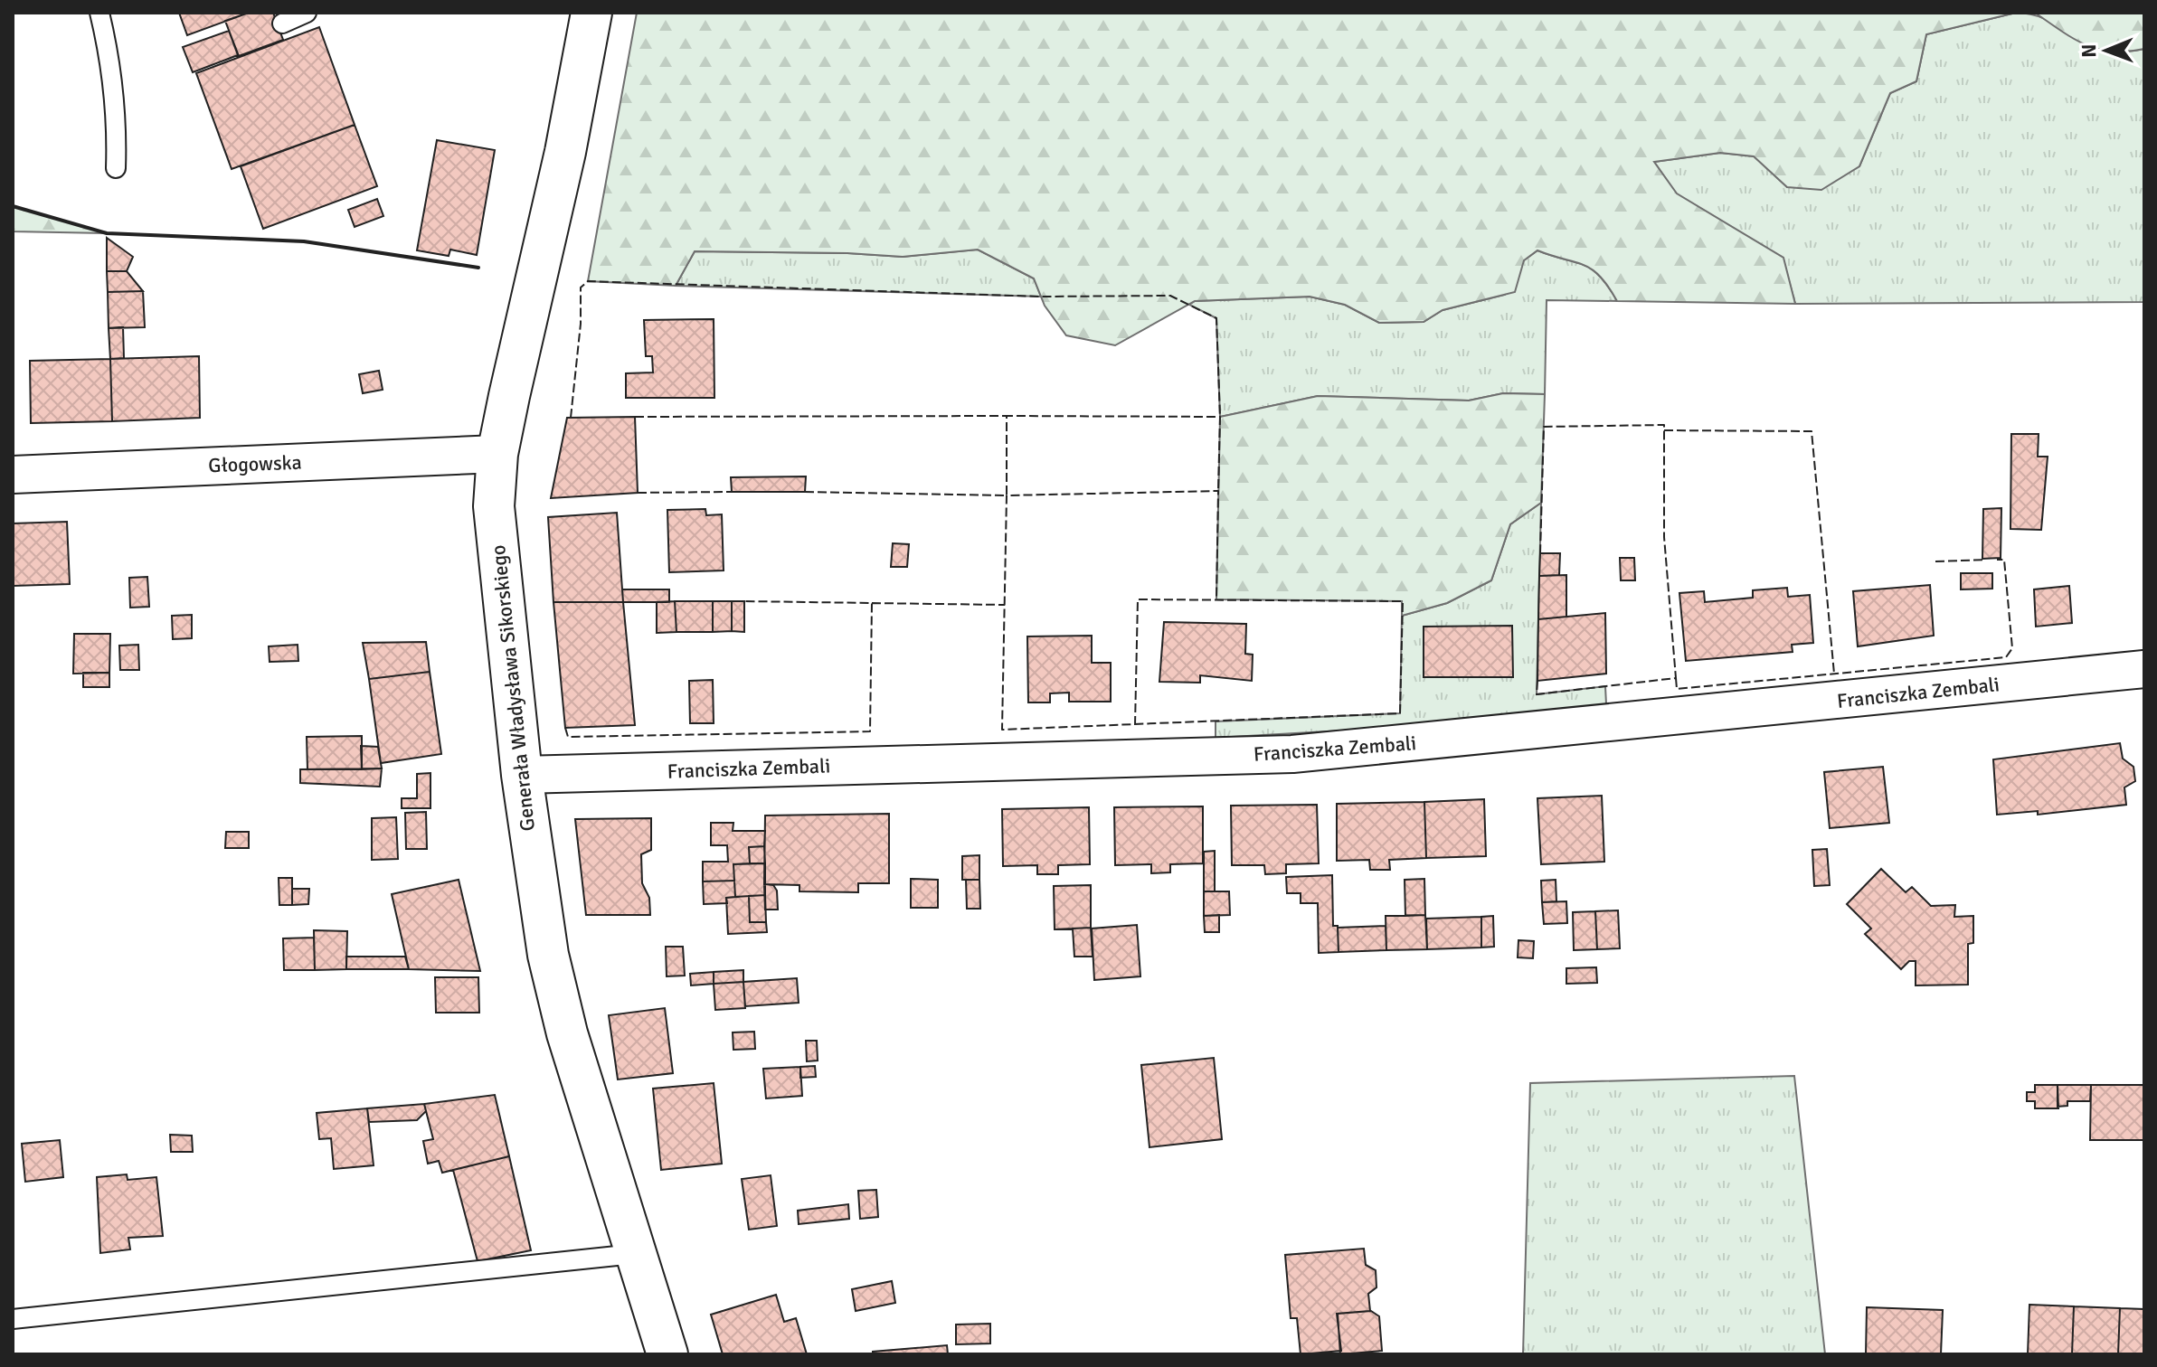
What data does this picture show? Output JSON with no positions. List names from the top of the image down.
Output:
{
  "streets": {
    "street": ["Głogowska", "Generała Władysława Sikorskiego", "Franciszka Zembali"]
  },
  "crossings": [
    ["Głogowska", "Generała Władysława Sikorskiego"],
    ["Generała Władysława Sikorskiego", "Franciszka Zembali"]
  ],
  "north": "left"
}
